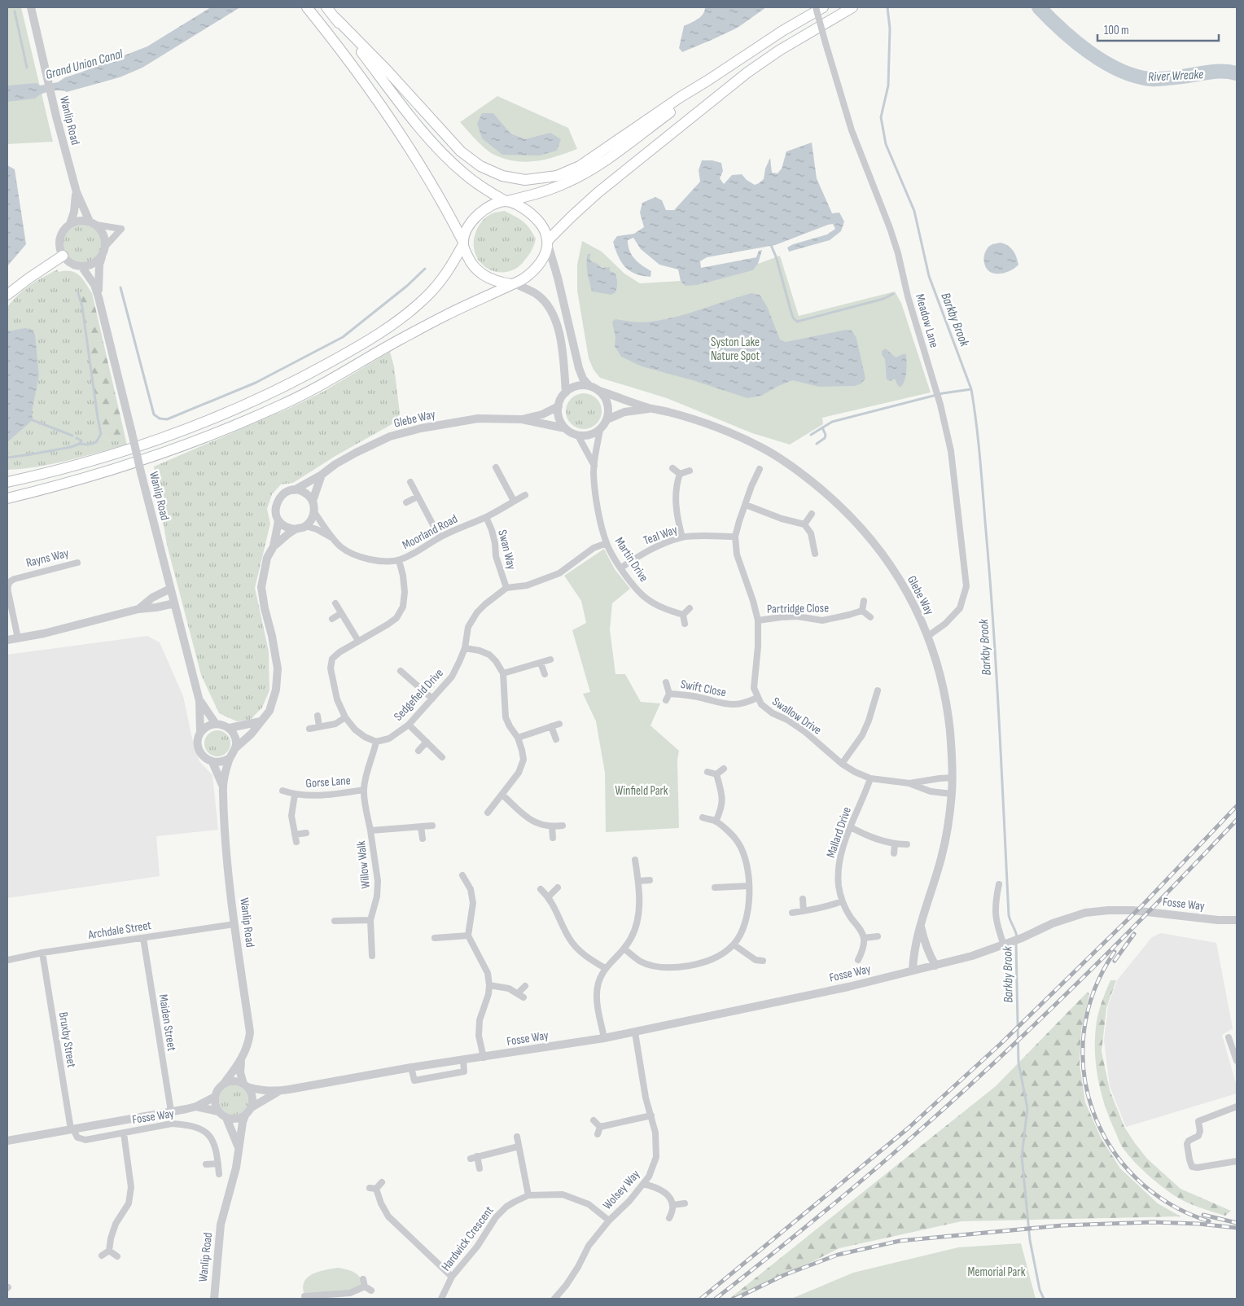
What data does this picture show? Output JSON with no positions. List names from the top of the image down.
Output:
{
  "streets": {
    "street": [
      "Wanlip Road",
      "Meadow Lane",
      "Glebe Way",
      "Moorland Road",
      "Teal Way",
      "Swan Way",
      "Rayns Way",
      "Martin Drive",
      "Partridge Close",
      "Swift Close",
      "Sedgefield Drive",
      "Swallow Drive",
      "Gorse Lane",
      "Mallard Drive",
      "Willow Walk",
      "Fosse Way",
      "Archdale Street",
      "Maiden Street",
      "Bruxby Street",
      "Wolsey Way",
      "Hardwick Crescent"
    ]
  },
  "crossings": [
    ["Wanlip Road", "Fosse Way"],
    ["Wanlip Road", "Archdale Street"],
    ["Meadow Lane", "Glebe Way"],
    ["Glebe Way", "Moorland Road"],
    ["Glebe Way", "Martin Drive"],
    ["Glebe Way", "Swallow Drive"],
    ["Glebe Way", "Fosse Way"],
    ["Moorland Road", "Swan Way"],
    ["Teal Way", "Martin Drive"],
    ["Teal Way", "Swallow Drive"],
    ["Swan Way", "Sedgefield Drive"],
    ["Martin Drive", "Sedgefield Drive"],
    ["Partridge Close", "Swallow Drive"],
    ["Swift Close", "Swallow Drive"],
    ["Swallow Drive", "Mallard Drive"],
    ["Gorse Lane", "Willow Walk"],
    ["Fosse Way", "Maiden Street"],
    ["Fosse Way", "Bruxby Street"],
    ["Fosse Way", "Wolsey Way"],
    ["Archdale Street", "Maiden Street"],
    ["Archdale Street", "Bruxby Street"],
    ["Wolsey Way", "Hardwick Crescent"]
  ],
  "water": ["Grand Union Canal", "River Wreake", "Barkby Brook"],
  "parks": ["Syston Lake Nature Spot", "Winfield Park", "Memorial Park"],
  "scale_bar": "100 m"
}
